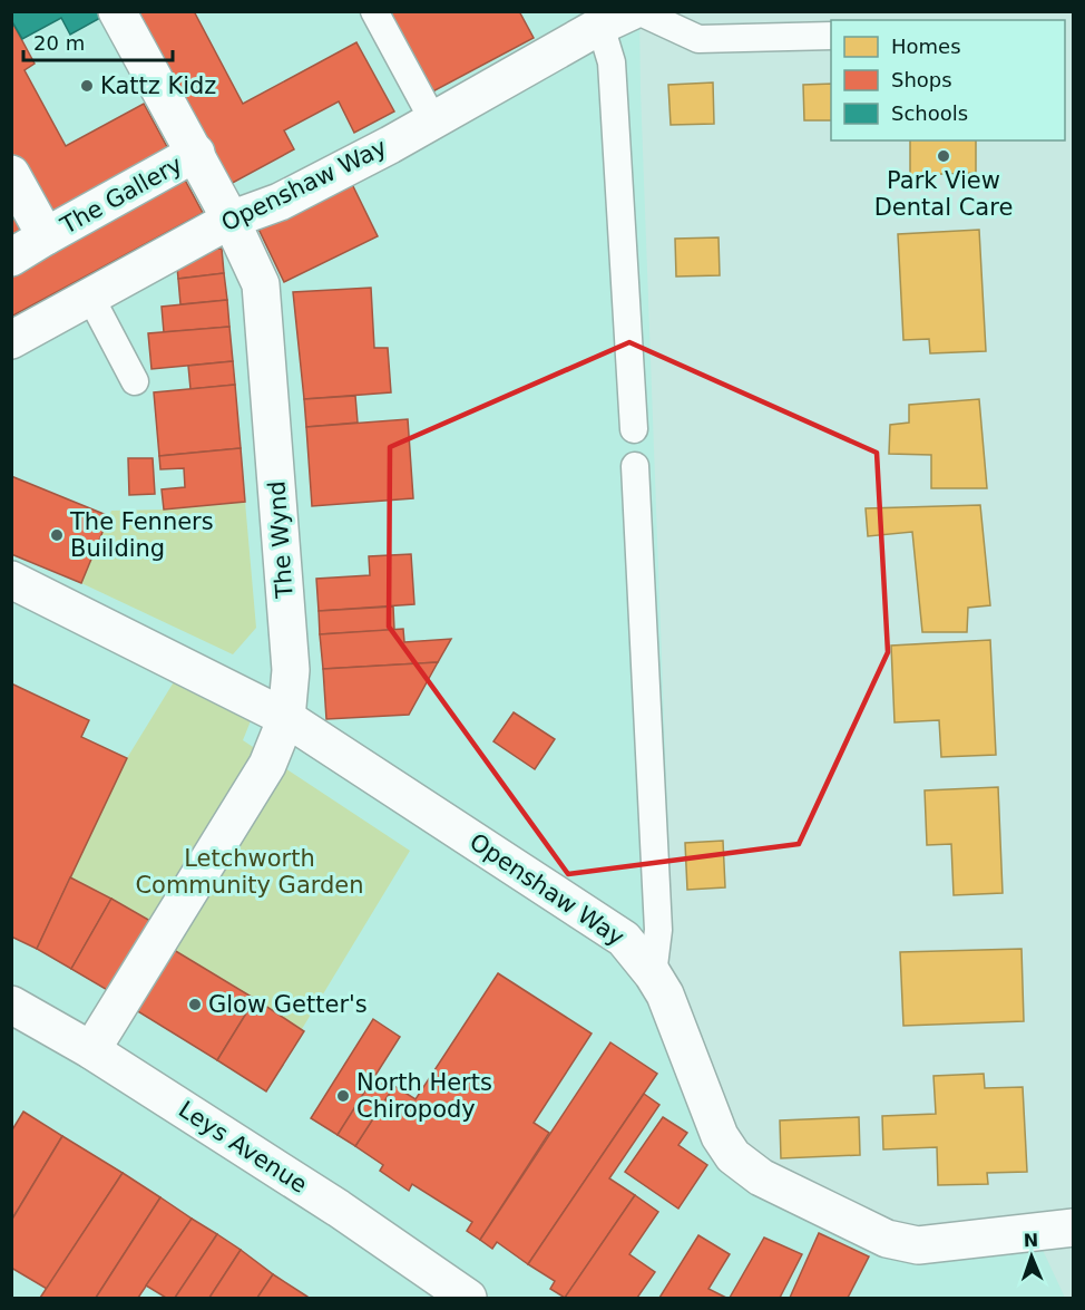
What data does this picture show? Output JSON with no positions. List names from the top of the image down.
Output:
{
  "streets": {
    "street": [
      "Openshaw Way",
      "The Gallery",
      "The Wynd",
      "Leys Avenue"
    ]
  },
  "crossings": [
    ["Openshaw Way", "The Wynd"],
    ["The Gallery", "The Wynd"],
    ["The Wynd", "Leys Avenue"]
  ],
  "parks": ["Letchworth Community Garden"],
  "places": [
    "Kattz Kidz",
    "Park View Dental Care",
    "The Fenners Building",
    "Glow Getter's",
    "North Herts Chiropody"
  ],
  "legend": ["Homes", "Shops", "Schools"],
  "scale_bar": "20 m",
  "north": "top"
}
